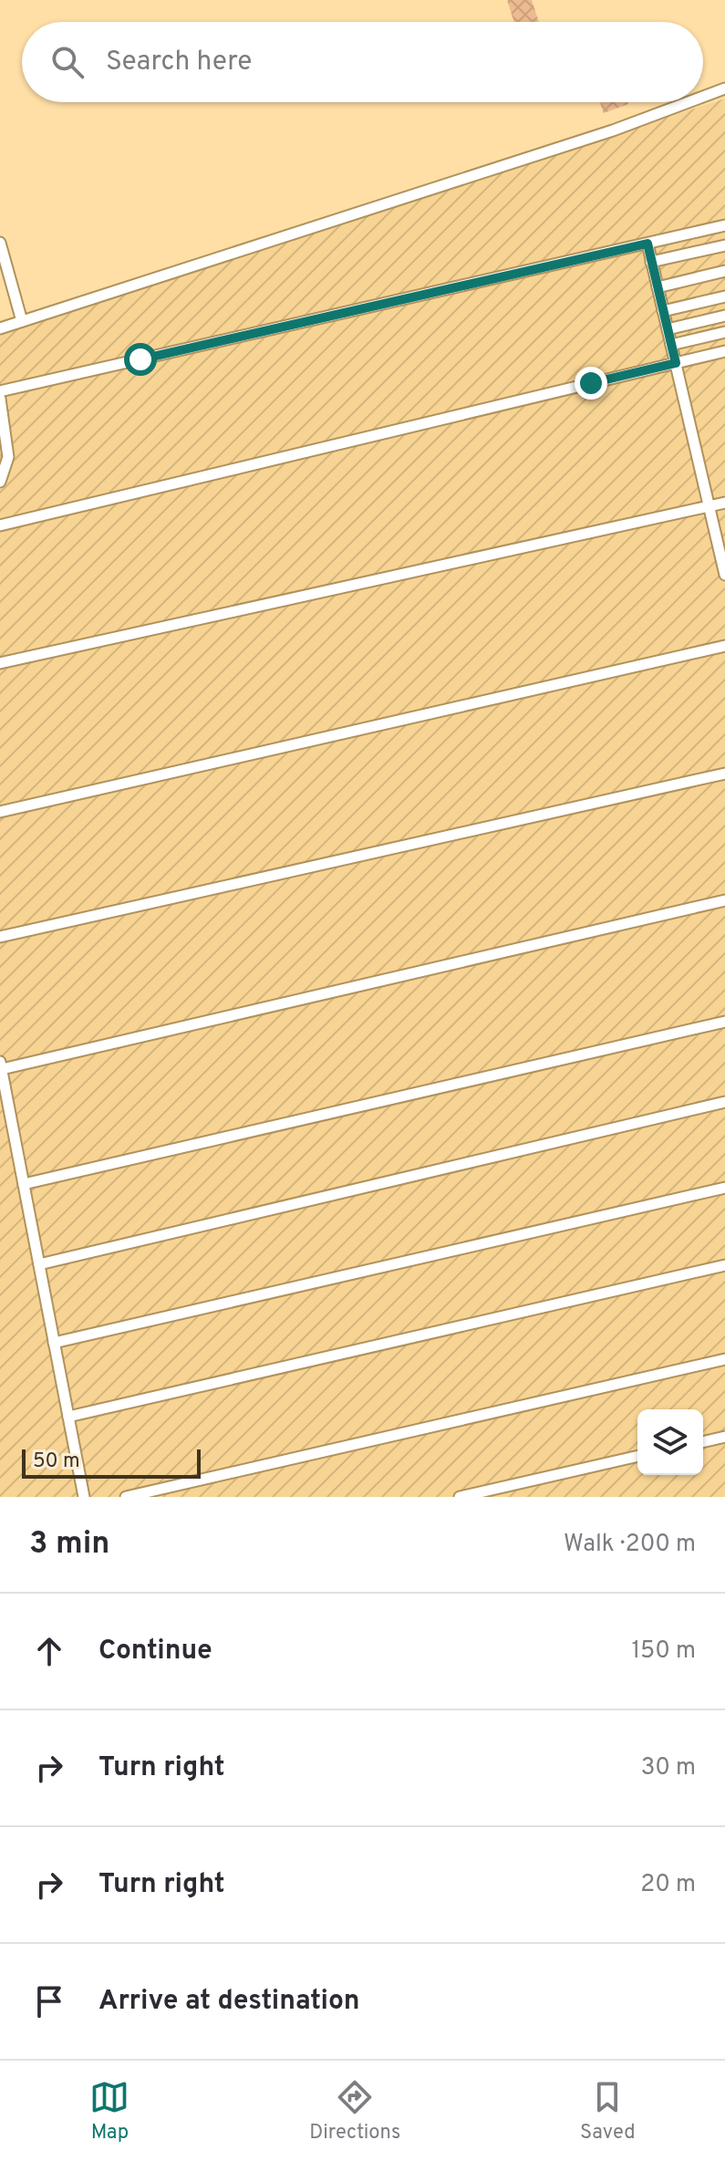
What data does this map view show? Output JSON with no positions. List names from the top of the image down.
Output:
{
  "scale_bar": "50 m",
  "page": {
    "search": "Search here",
    "scale": "50 m",
    "heading": ["3 min", "Walk · 200 m"],
    "list": [
      ["Continue", "150 m"],
      ["Turn right", "30 m"],
      ["Turn right", "20 m"],
      "Arrive at destination"
    ],
    "nav": ["Map", "Directions", "Saved"]
  }
}
